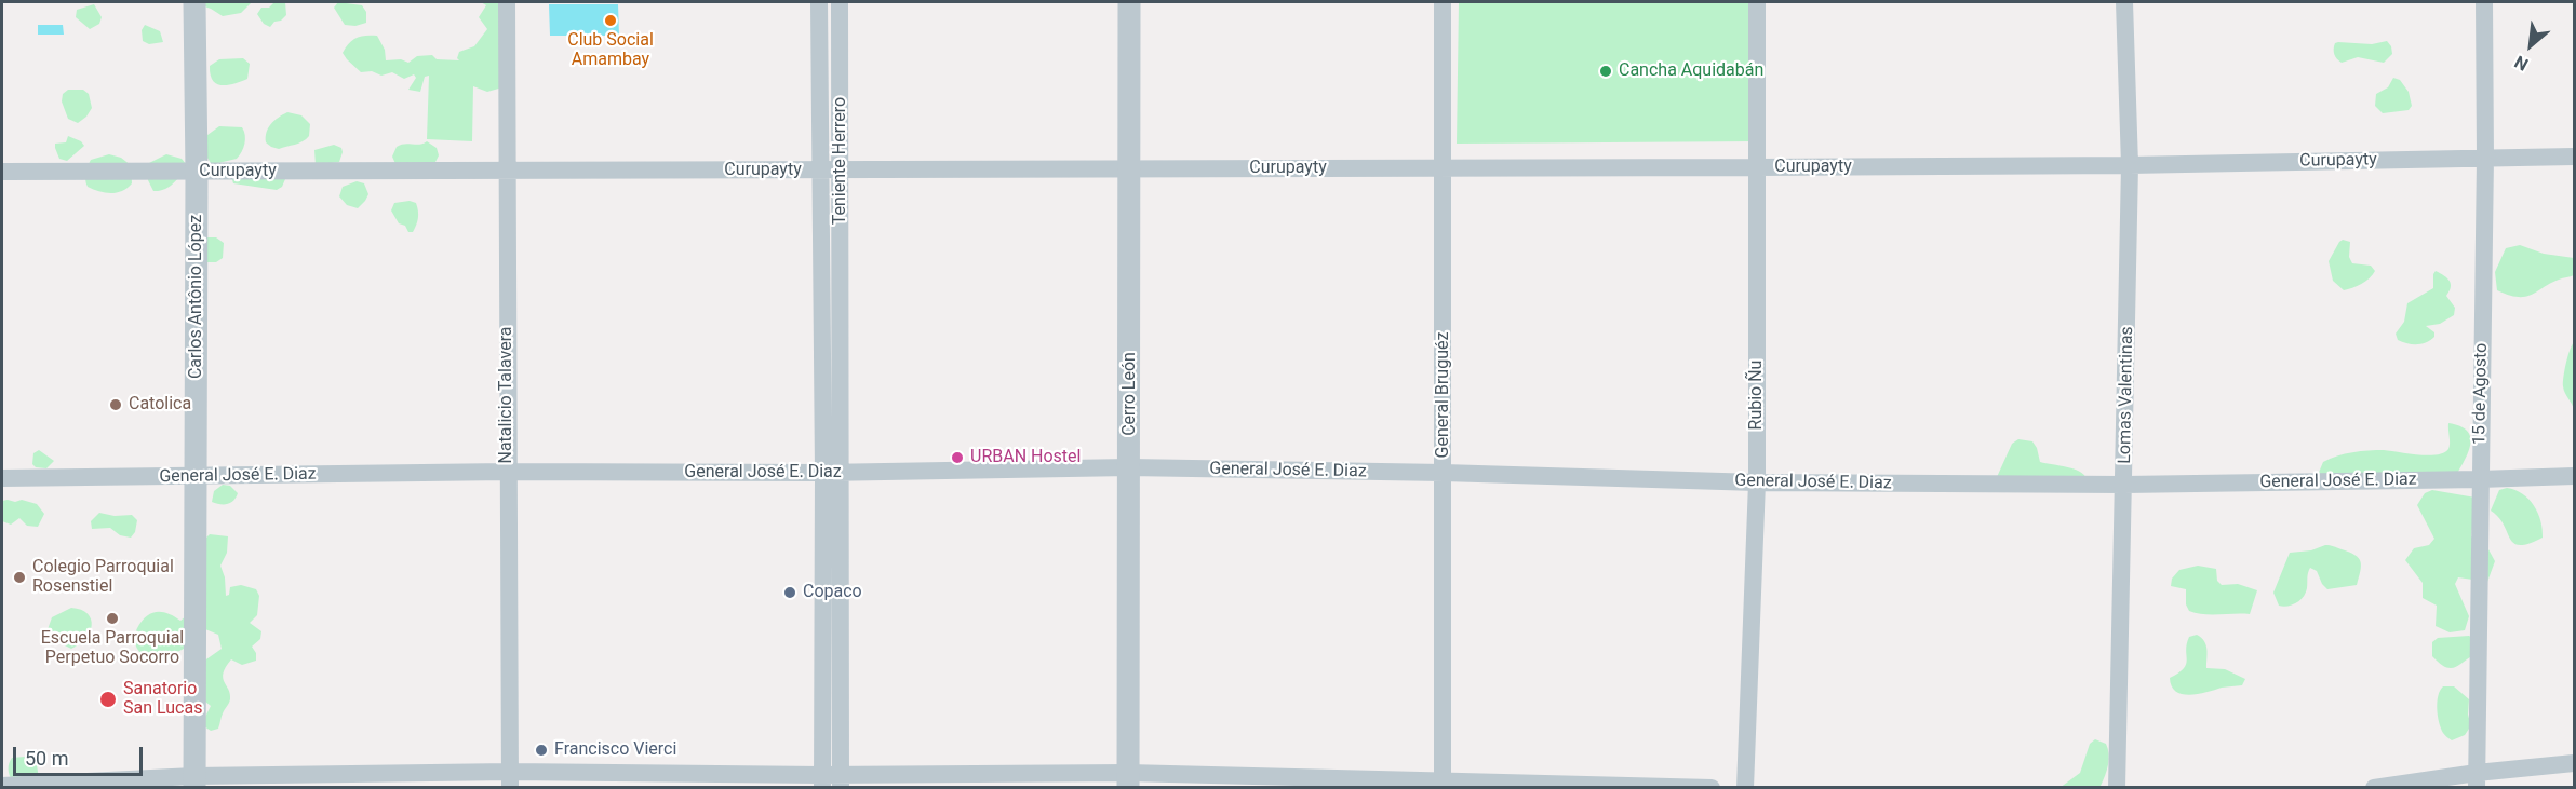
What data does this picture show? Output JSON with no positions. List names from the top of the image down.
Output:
{
  "streets": {
    "street": [
      "Teniente Herrero",
      "Curupayty",
      "Carlos Antônio López",
      "Cerro León",
      "15 de Agosto",
      "Natalicio Talavera",
      "General Bruguéz",
      "Rubio Ñu",
      "Lomas Valentinas",
      "General José E. Diaz"
    ]
  },
  "crossings": [
    ["Teniente Herrero", "Curupayty"],
    ["Teniente Herrero", "General José E. Diaz"],
    ["Curupayty", "Carlos Antônio López"],
    ["Curupayty", "Cerro León"],
    ["Curupayty", "15 de Agosto"],
    ["Curupayty", "Natalicio Talavera"],
    ["Curupayty", "General Bruguéz"],
    ["Curupayty", "Rubio Ñu"],
    ["Curupayty", "Lomas Valentinas"],
    ["Carlos Antônio López", "General José E. Diaz"],
    ["Cerro León", "General José E. Diaz"],
    ["15 de Agosto", "General José E. Diaz"],
    ["Natalicio Talavera", "General José E. Diaz"],
    ["General Bruguéz", "General José E. Diaz"],
    ["Rubio Ñu", "General José E. Diaz"],
    ["Lomas Valentinas", "General José E. Diaz"]
  ],
  "places": [
    "Club Social Amambay",
    "Cancha Aquidabán",
    "Catolica",
    "URBAN Hostel",
    "Colegio Parroquial Rosenstiel",
    "Copaco",
    "Escuela Parroquial Perpetuo Socorro",
    "Sanatorio San Lucas",
    "Francisco Vierci"
  ],
  "scale_bar": "50 m",
  "north": "bottom left"
}
